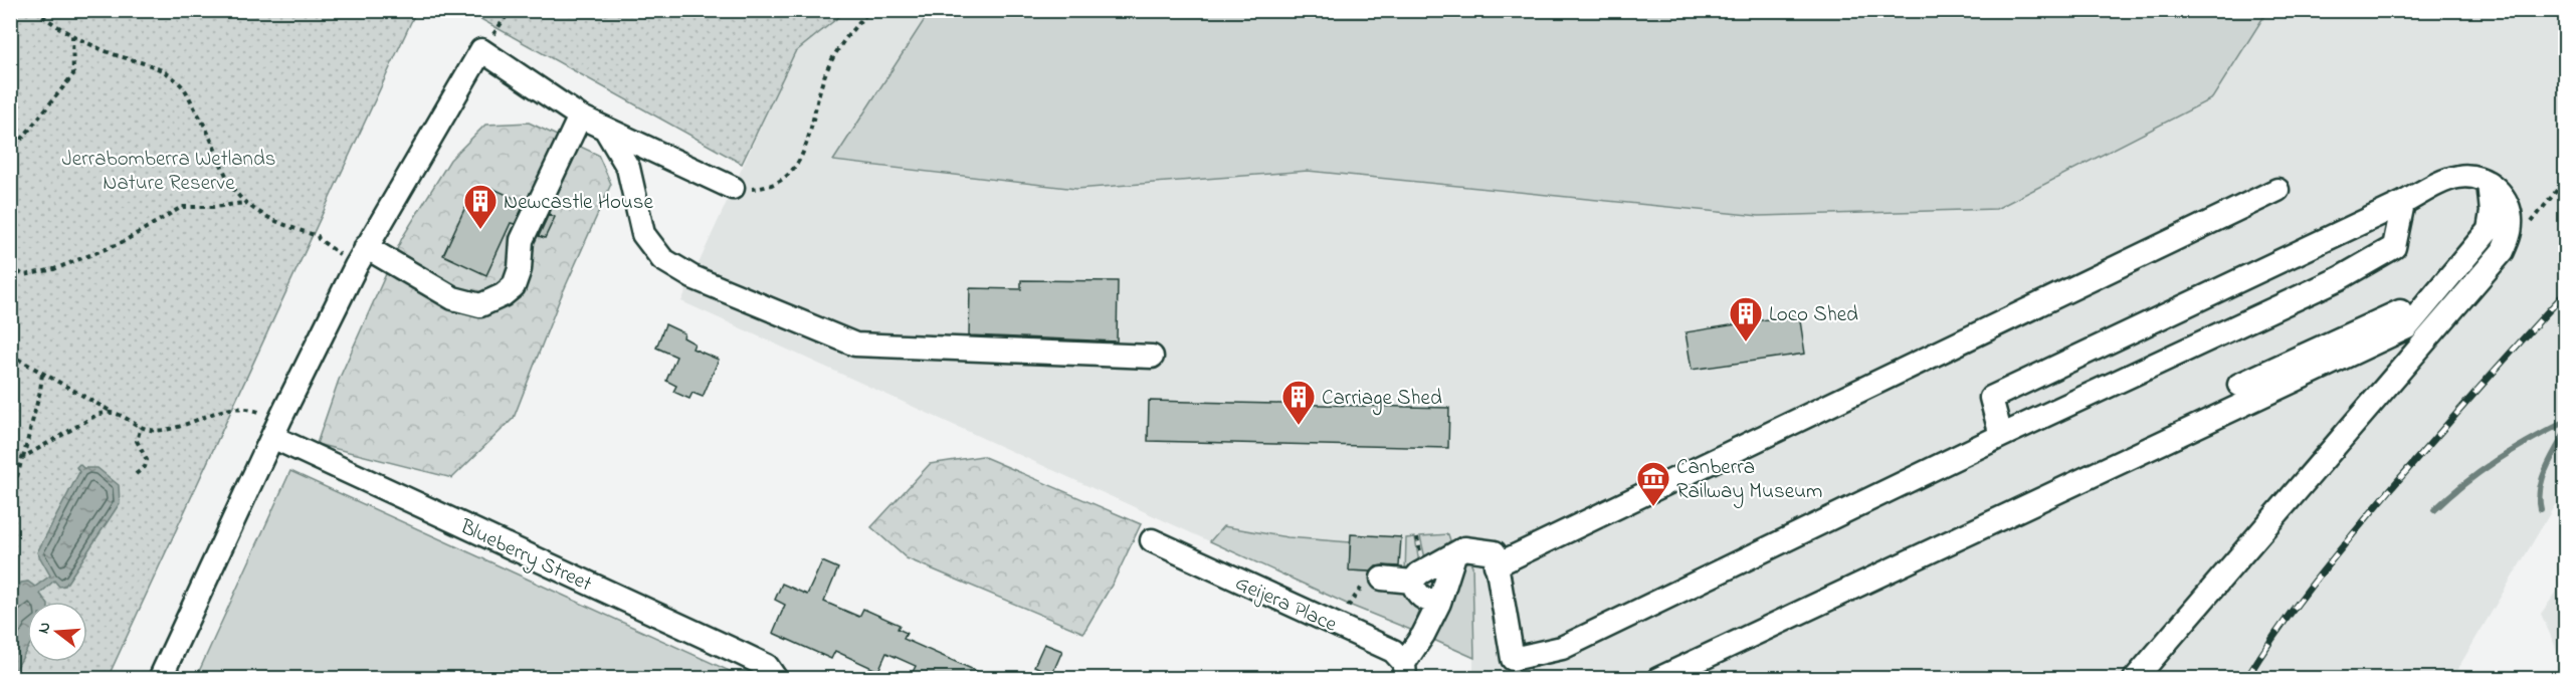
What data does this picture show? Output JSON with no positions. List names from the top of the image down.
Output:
{
  "streets": {
    "street": ["Blueberry Street", "Geijera Place"]
  },
  "parks": ["Jerrabomberra Wetlands Nature Reserve"],
  "places": {
    "building": ["Newcastle House", "Loco Shed", "Carriage Shed"],
    "museum": ["Canberra Railway Museum"]
  },
  "north": "left"
}
